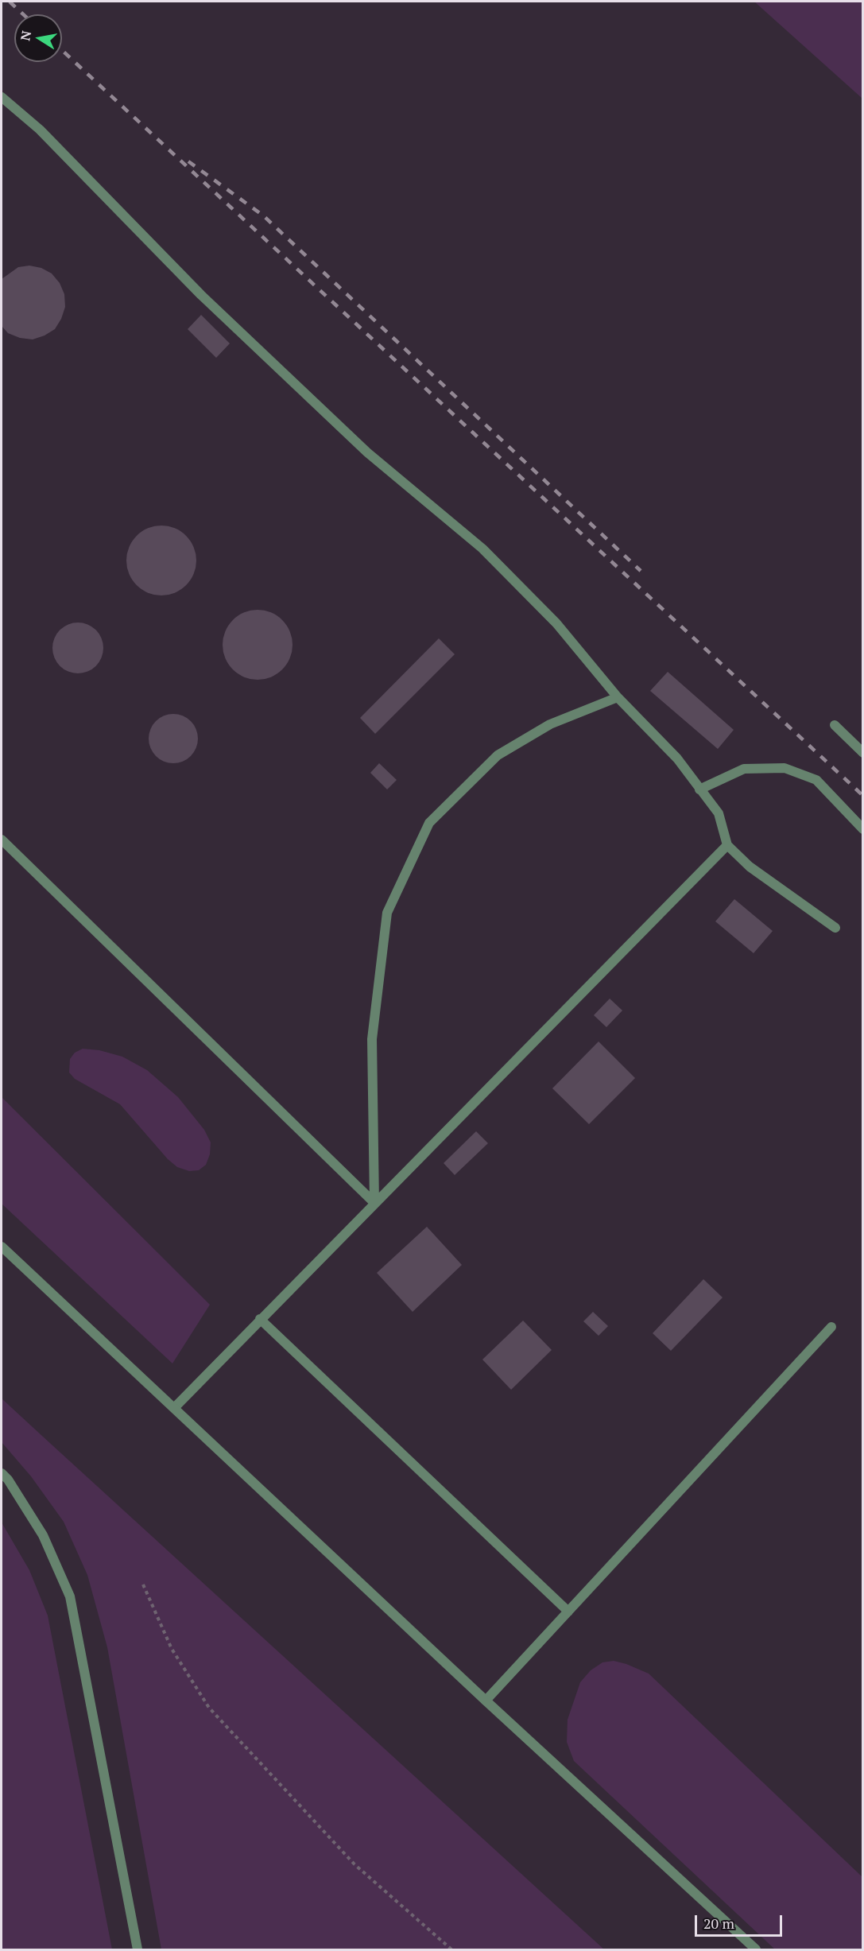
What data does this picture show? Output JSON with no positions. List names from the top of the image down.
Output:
{
  "scale_bar": "20 m",
  "north": "left"
}
